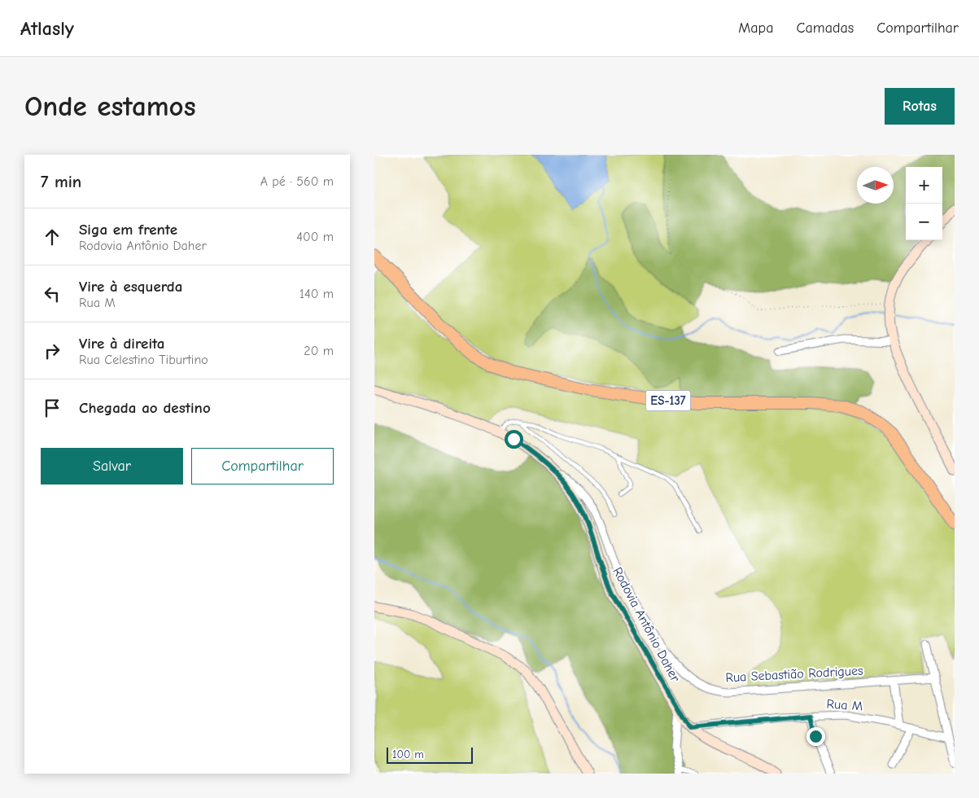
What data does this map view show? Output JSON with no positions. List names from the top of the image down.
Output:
{
  "streets": {
    "main road": ["ES-137", "Rodovia Antônio Daher"],
    "street": ["Rua Sebastião Rodrigues", "Rua M"]
  },
  "crossings": [
    ["Rodovia Antônio Daher", "Rua Sebastião Rodrigues"],
    ["Rodovia Antônio Daher", "Rua M"]
  ],
  "scale_bar": "100 m",
  "north": "right",
  "page": {
    "header": "Atlasly",
    "nav": ["Mapa", "Camadas", "Compartilhar"],
    "buttons": [
      "Rotas",
      ["Salvar", "Compartilhar"]
    ],
    "title": "Onde estamos",
    "heading": ["7 min", "A pé · 560 m"],
    "map_buttons": ["+", "−"],
    "list": [
      ["Siga em frente", "Rodovia Antônio Daher", "400 m"],
      ["Vire à esquerda", "Rua M", "140 m"],
      ["Vire à direita", "Rua Celestino Tiburtino", "20 m"],
      "Chegada ao destino"
    ],
    "scale": "100 m"
  }
}
